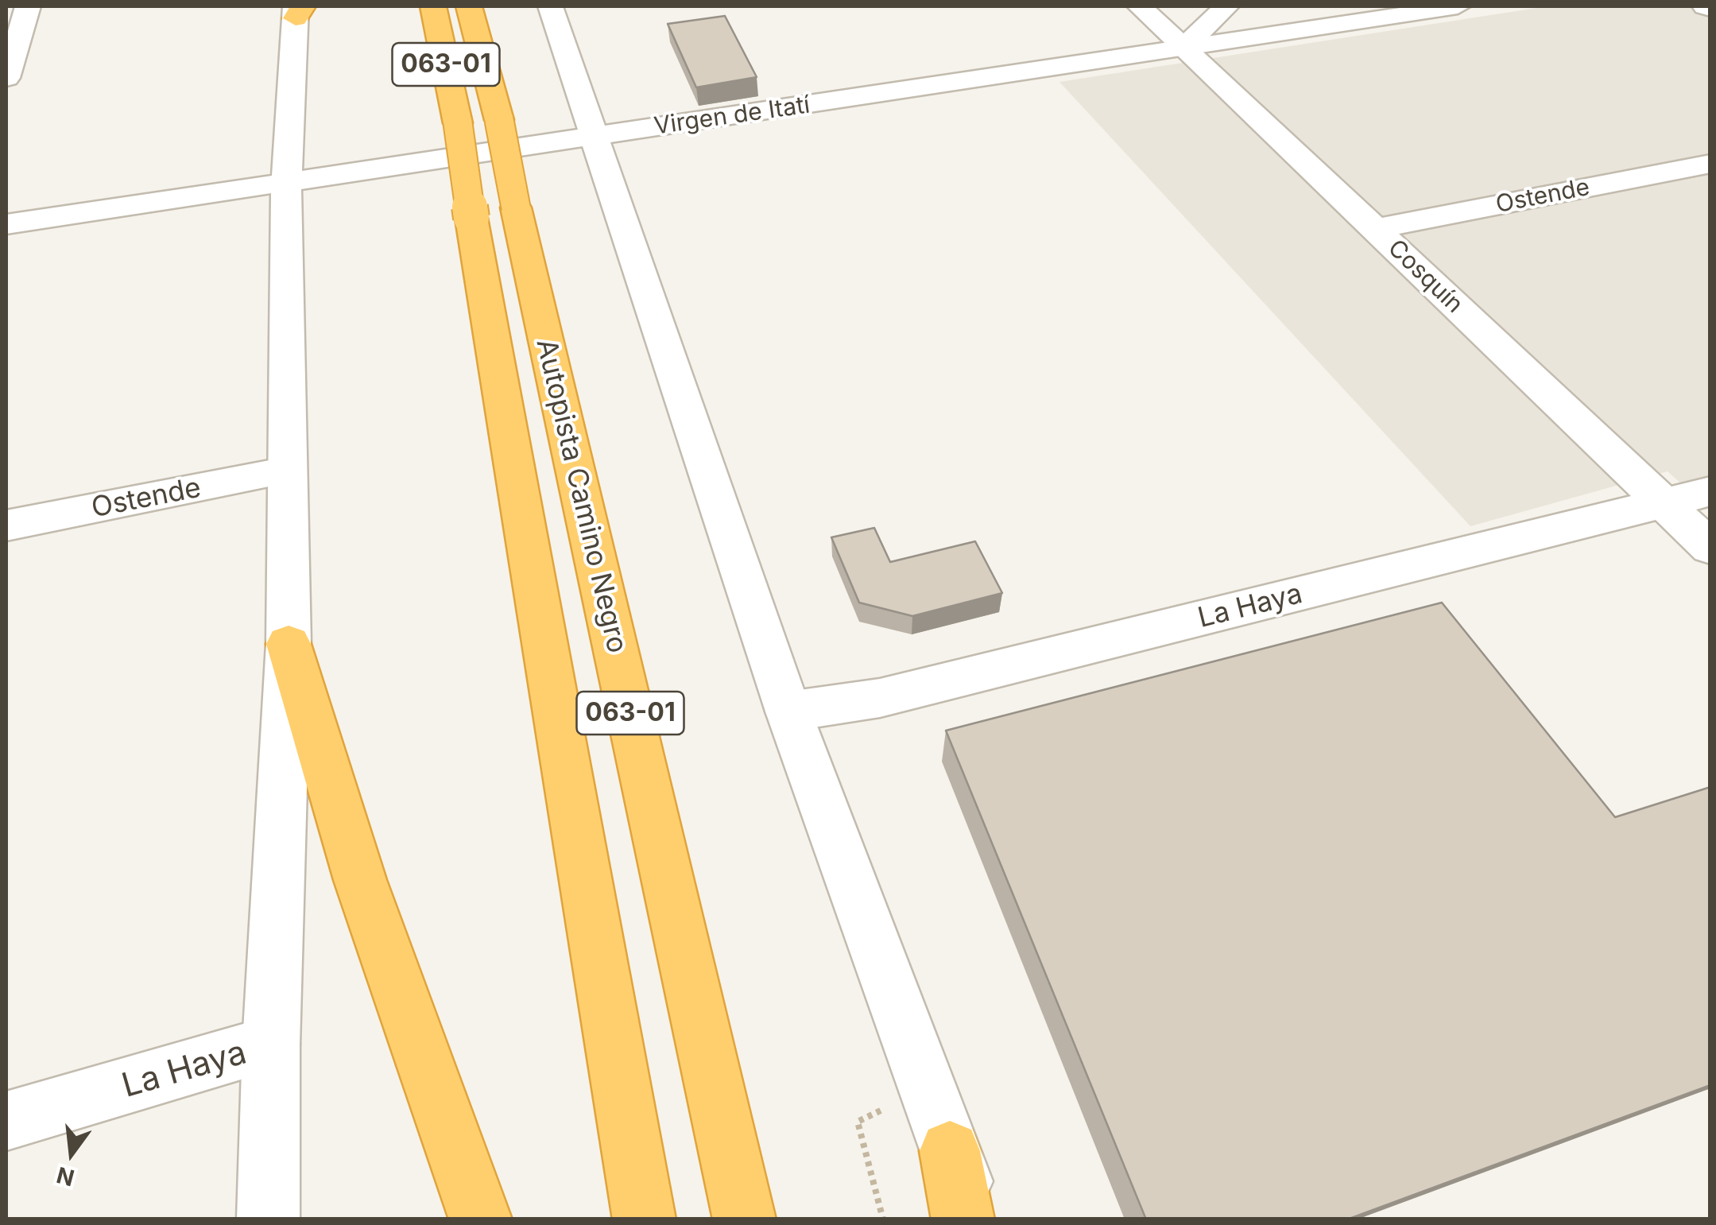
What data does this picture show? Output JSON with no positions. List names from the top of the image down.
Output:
{
  "streets": {
    "highway": ["063-01", "Autopista Camino Negro"],
    "street": [
      "Virgen de Itatí",
      "Ostende",
      "Cosquín",
      "La Haya"
    ]
  },
  "crossings": [
    ["Virgen de Itatí", "Cosquín"],
    ["Ostende", "Cosquín"],
    ["Cosquín", "La Haya"]
  ],
  "north": "bottom"
}
